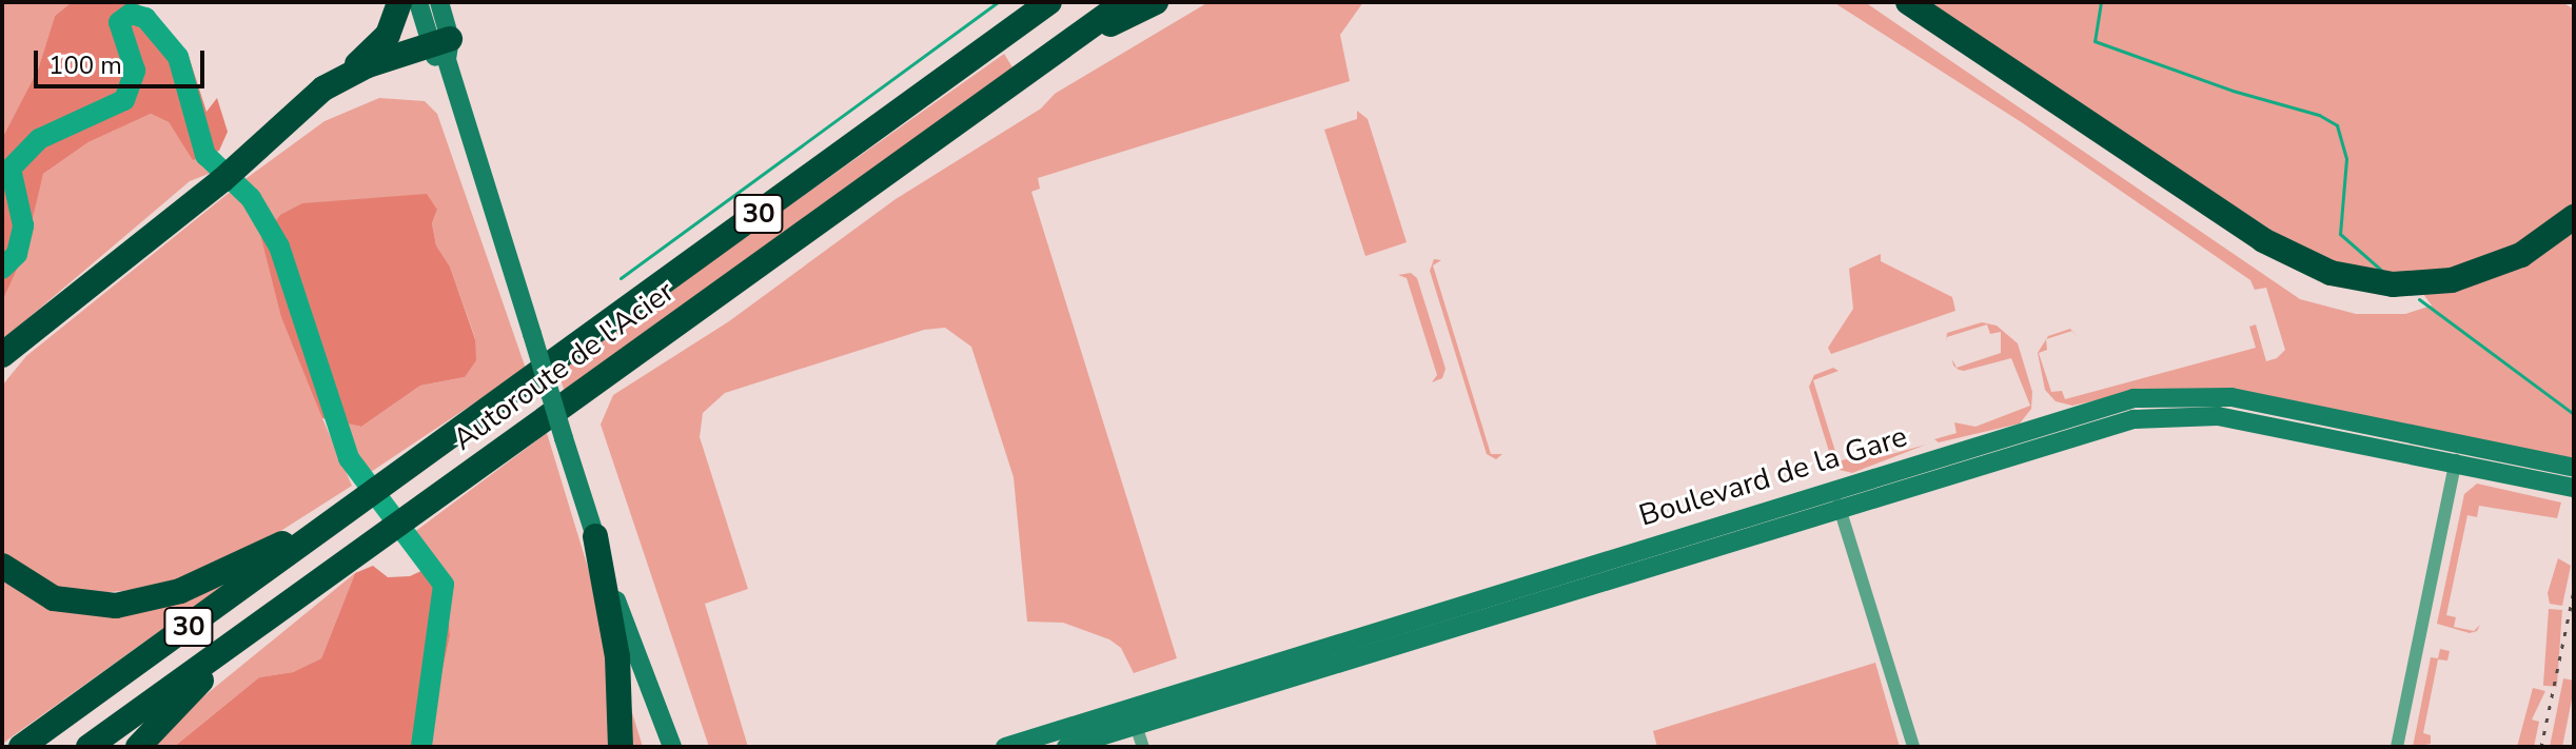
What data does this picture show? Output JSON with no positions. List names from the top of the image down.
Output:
{
  "streets": {
    "highway": ["30", "Autoroute de l'Acier"],
    "main road": ["Boulevard de la Gare"]
  },
  "scale_bar": "100 m"
}
